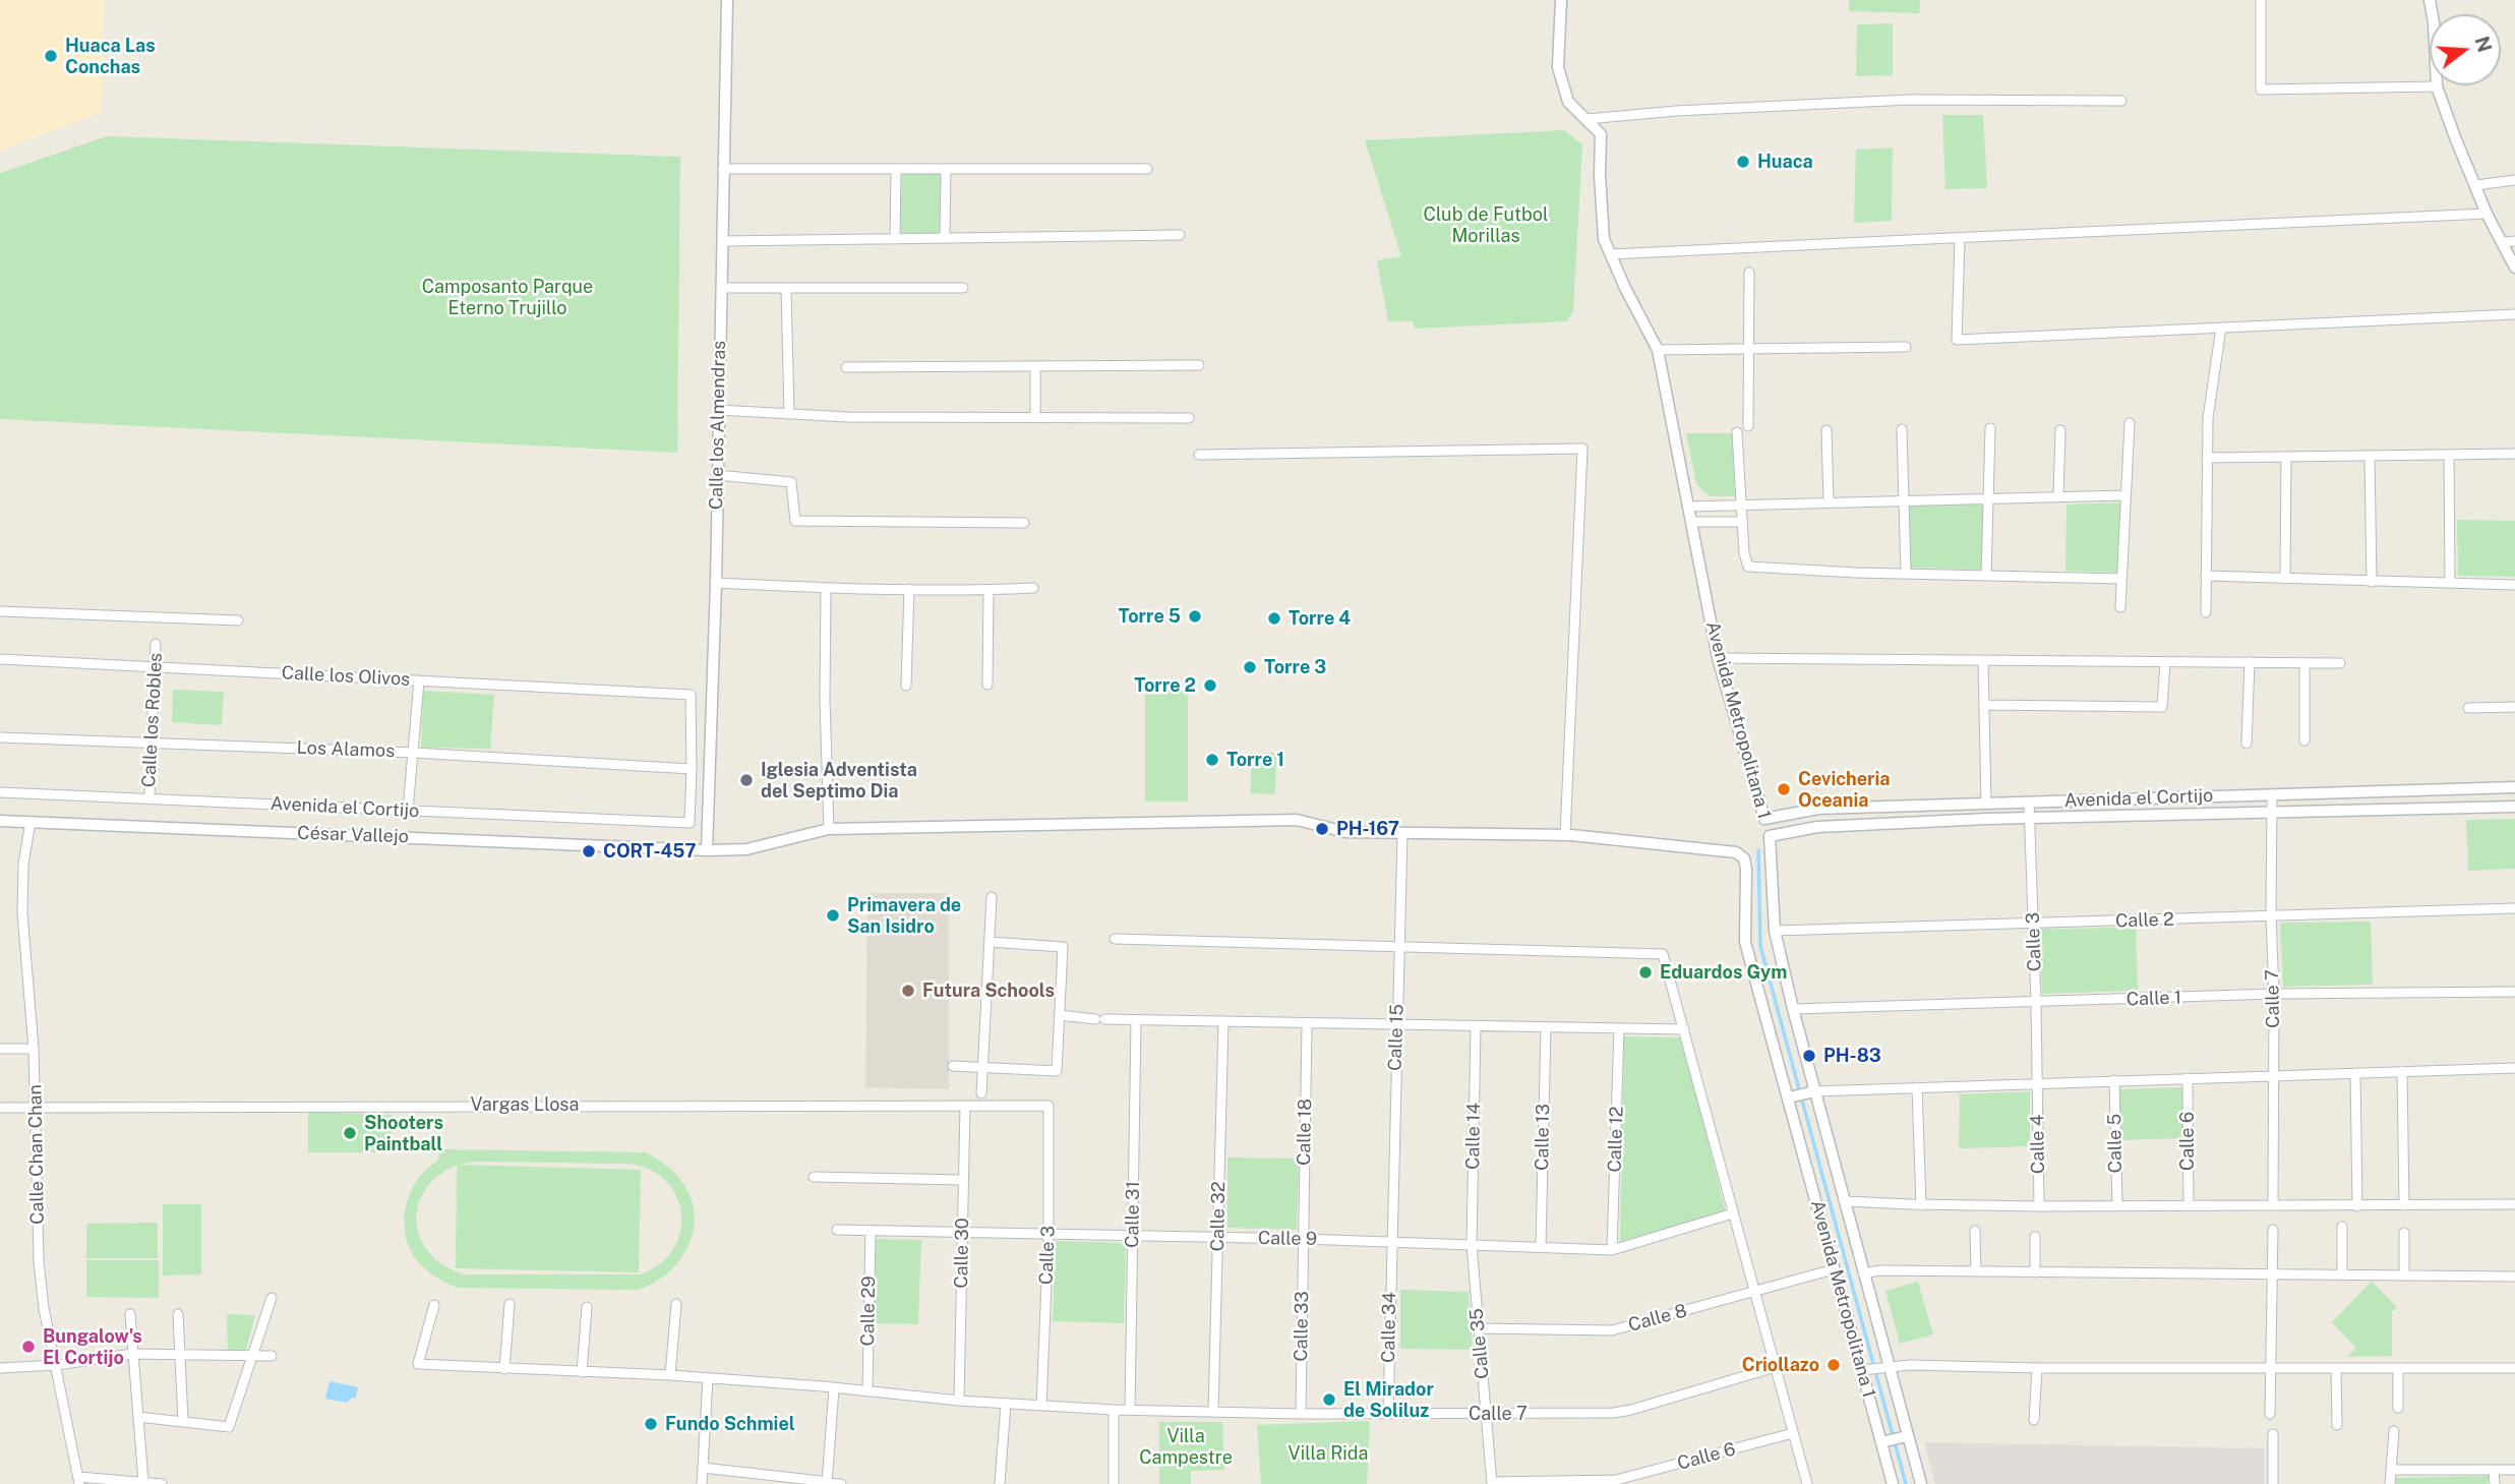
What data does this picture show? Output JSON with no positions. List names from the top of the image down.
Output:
{
  "streets": {
    "street": [
      "Calle los Almendras",
      "Calle los Olivos",
      "Calle los Robles",
      "Avenida Metropolitana 1",
      "Los Alamos",
      "Avenida el Cortijo",
      "César Vallejo",
      "Calle 2",
      "Calle 3",
      "Calle 1",
      "Calle 7",
      "Calle 15",
      "Vargas Llosa",
      "Calle 18",
      "Calle 14",
      "Calle 13",
      "Calle 12",
      "Calle 6",
      "Calle 5",
      "Calle 4",
      "Calle Chan Chan",
      "Calle 31",
      "Calle 32",
      "Calle 9",
      "Calle 30",
      "Calle 29",
      "Calle 8",
      "Calle 33",
      "Calle 34",
      "Calle 35"
    ]
  },
  "crossings": [
    ["Calle los Almendras", "César Vallejo"],
    ["Calle los Olivos", "Calle los Robles"],
    ["Calle los Olivos", "Los Alamos"],
    ["Calle los Olivos", "Avenida el Cortijo"],
    ["Calle los Robles", "Los Alamos"],
    ["Calle los Robles", "Avenida el Cortijo"],
    ["Avenida Metropolitana 1", "Avenida el Cortijo"],
    ["Avenida Metropolitana 1", "César Vallejo"],
    ["Avenida Metropolitana 1", "Calle 2"],
    ["Avenida Metropolitana 1", "Calle 1"],
    ["Avenida Metropolitana 1", "Calle 8"],
    ["Los Alamos", "Avenida el Cortijo"],
    ["Avenida el Cortijo", "Calle 3"],
    ["Avenida el Cortijo", "Calle 7"],
    ["César Vallejo", "Calle 15"],
    ["César Vallejo", "Calle Chan Chan"],
    ["Calle 2", "Calle 3"],
    ["Calle 2", "Calle 7"],
    ["Calle 3", "Calle 1"],
    ["Calle 3", "Calle 7"],
    ["Calle 3", "Vargas Llosa"],
    ["Calle 3", "Calle 4"],
    ["Calle 3", "Calle 9"],
    ["Calle 1", "Calle 7"],
    ["Calle 7", "Calle 31"],
    ["Calle 7", "Calle 32"],
    ["Calle 7", "Calle 30"],
    ["Calle 7", "Calle 29"],
    ["Calle 7", "Calle 33"],
    ["Calle 7", "Calle 34"],
    ["Calle 7", "Calle 35"],
    ["Calle 15", "Calle 9"],
    ["Calle 15", "Calle 34"],
    ["Vargas Llosa", "Calle Chan Chan"],
    ["Vargas Llosa", "Calle 30"],
    ["Calle 18", "Calle 9"],
    ["Calle 18", "Calle 33"],
    ["Calle 14", "Calle 9"],
    ["Calle 14", "Calle 35"],
    ["Calle 13", "Calle 9"],
    ["Calle 12", "Calle 9"],
    ["Calle 6", "Calle 35"],
    ["Calle 31", "Calle 9"],
    ["Calle 32", "Calle 9"],
    ["Calle 9", "Calle 30"],
    ["Calle 9", "Calle 29"],
    ["Calle 9", "Calle 33"],
    ["Calle 9", "Calle 34"],
    ["Calle 9", "Calle 35"],
    ["Calle 8", "Calle 35"]
  ],
  "parks": [
    "Club de Futbol Morillas",
    "Camposanto Parque Eterno Trujillo",
    "Villa Campestre",
    "Villa Rida"
  ],
  "places": [
    "Huaca Las Conchas",
    "Huaca",
    "Torre 5",
    "Torre 4",
    "Torre 3",
    "Torre 2",
    "Torre 1",
    "Iglesia Adventista del Septimo Dia",
    "Cevicheria Oceania",
    "PH-167",
    "CORT-457",
    "Primavera de San Isidro",
    "Eduardos Gym",
    "Futura Schools",
    "PH-83",
    "Shooters Paintball",
    "Bungalow's El Cortijo",
    "Criollazo",
    "El Mirador de Soliluz",
    "Fundo Schmiel"
  ],
  "north": "right"
}
